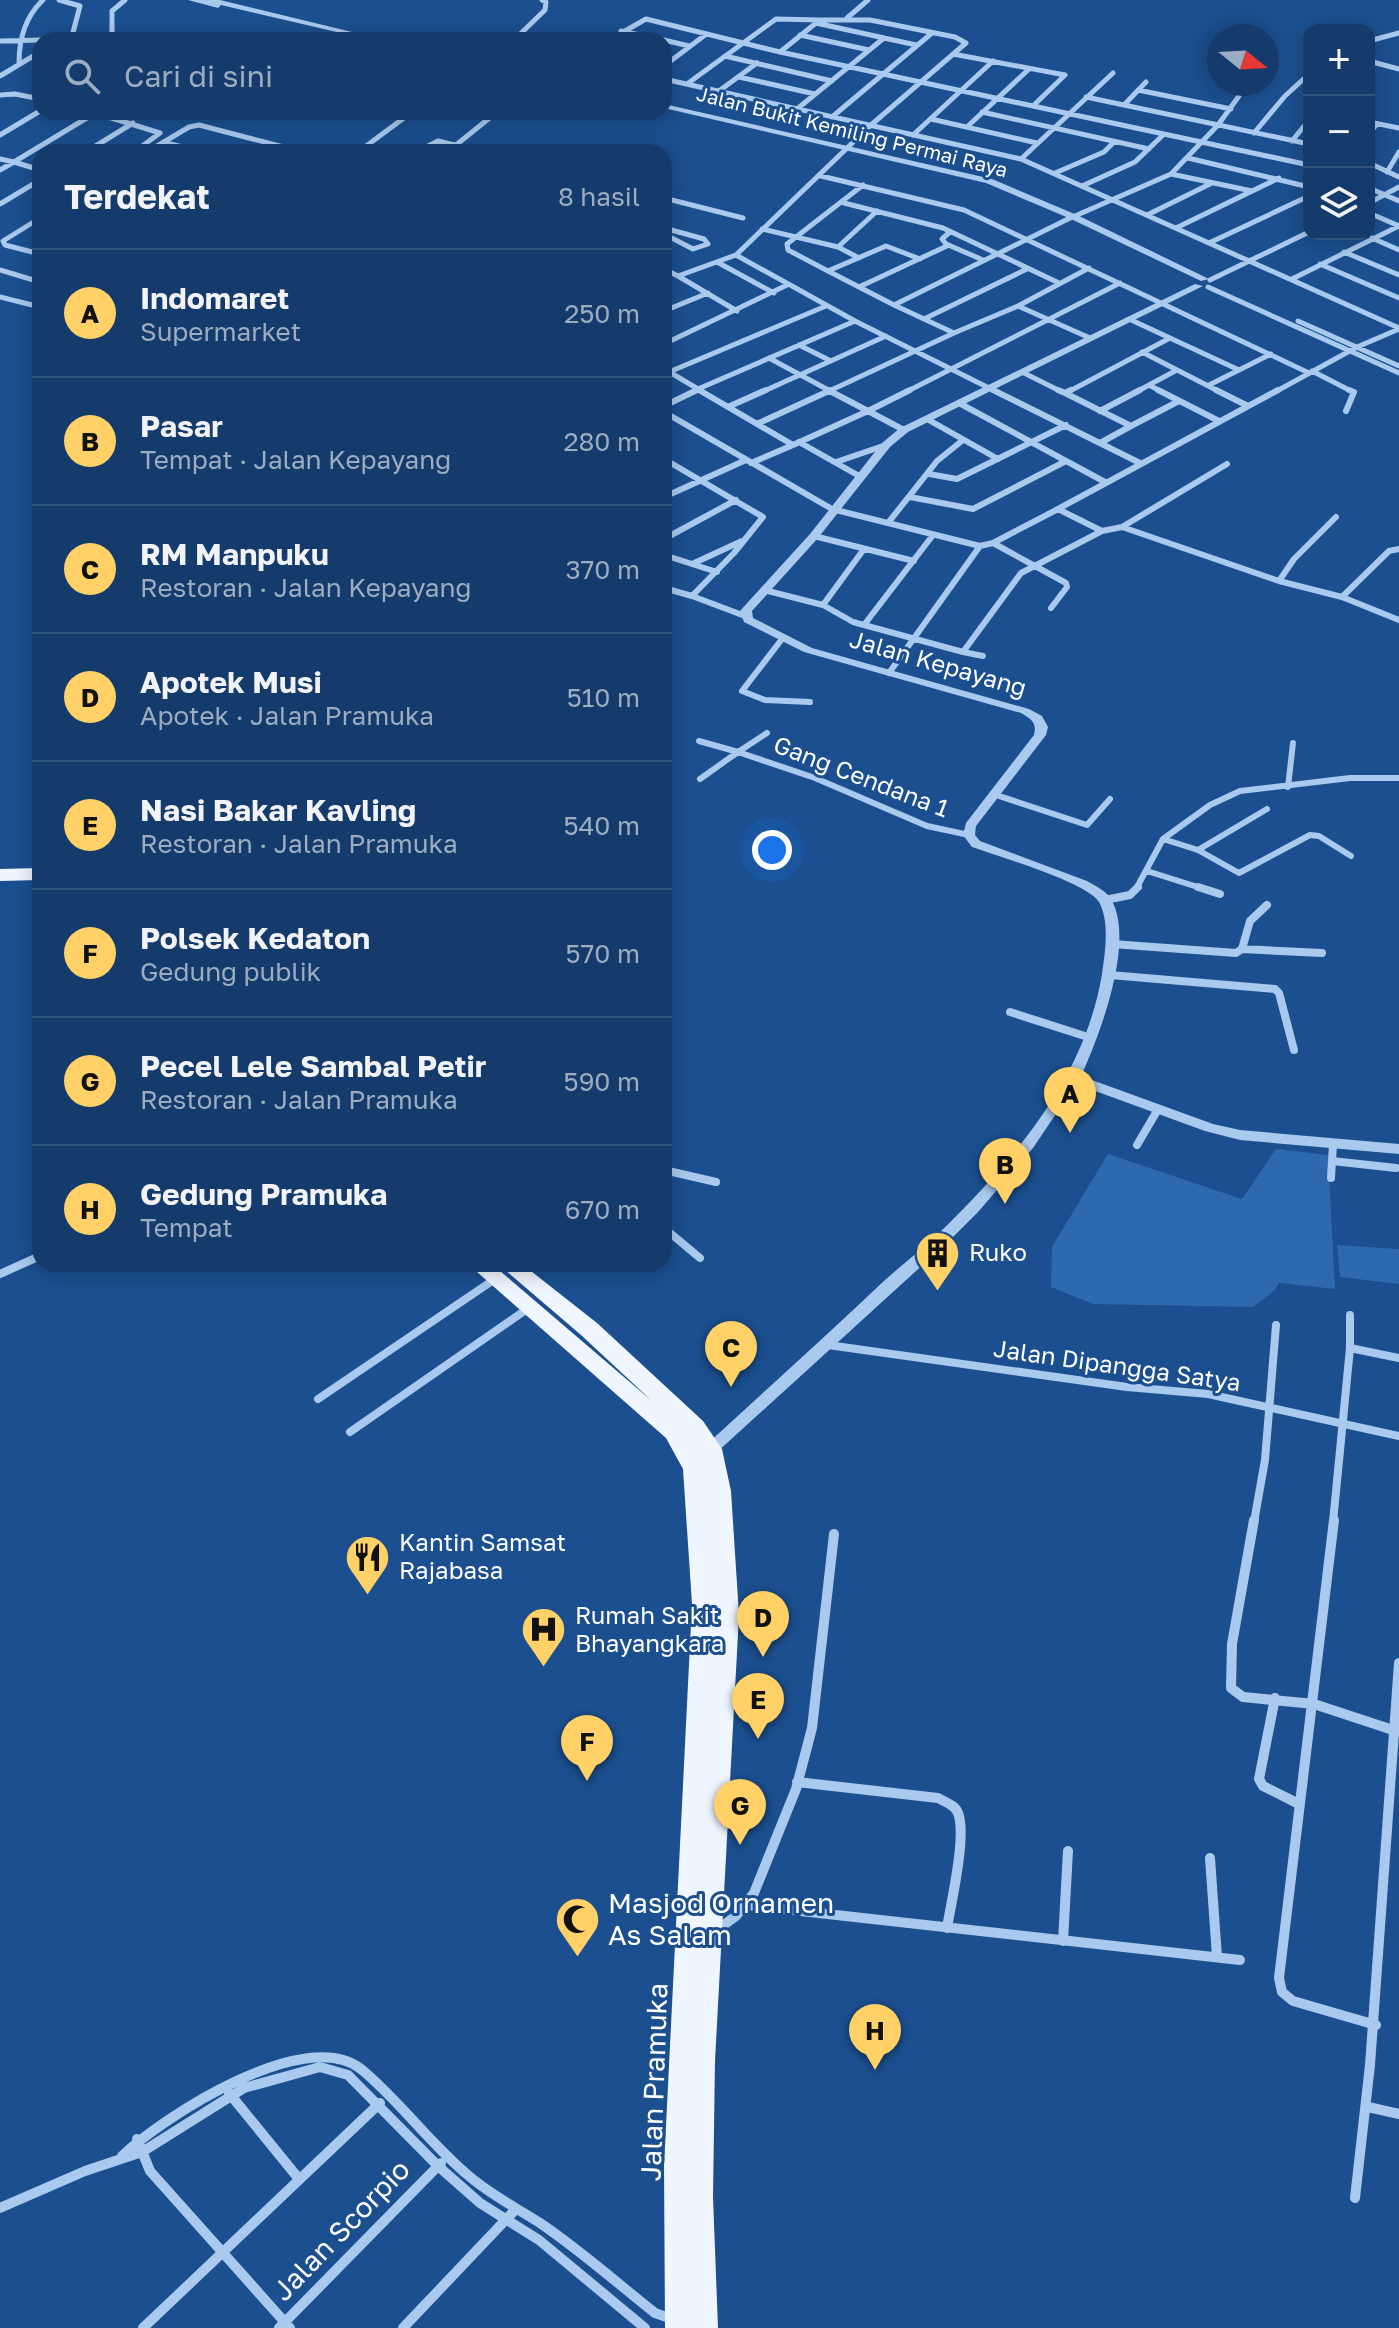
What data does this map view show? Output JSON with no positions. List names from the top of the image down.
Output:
{
  "streets": {
    "main road": ["Jalan Pramuka"],
    "street": [
      "Jalan Bukit Kemiling Permai Raya",
      "Jalan Kepayang",
      "Gang Cendana 1",
      "Jalan Dipangga Satya",
      "Jalan Scorpio"
    ]
  },
  "crossings": [
    ["Jalan Kepayang", "Gang Cendana 1"]
  ],
  "places": {
    "building": ["Ruko"],
    "restaurant": ["Kantin Samsat Rajabasa"],
    "hospital": ["Rumah Sakit Bhayangkara"],
    "mosque": ["Masjod Ornamen As Salam"]
  },
  "north": "right",
  "page": {
    "map_buttons": ["+", "−"],
    "search": "Cari di sini",
    "heading": ["Terdekat", "8 hasil"],
    "list": [
      {
        "mark": "A",
        "name": "Indomaret",
        "note": "Supermarket",
        "value": "250 m"
      },
      {
        "mark": "B",
        "name": "Pasar",
        "note": "Tempat · Jalan Kepayang",
        "value": "280 m"
      },
      {
        "mark": "C",
        "name": "RM Manpuku",
        "note": "Restoran · Jalan Kepayang",
        "value": "370 m"
      },
      {
        "mark": "D",
        "name": "Apotek Musi",
        "note": "Apotek · Jalan Pramuka",
        "value": "510 m"
      },
      {
        "mark": "E",
        "name": "Nasi Bakar Kavling",
        "note": "Restoran · Jalan Pramuka",
        "value": "540 m"
      },
      {
        "mark": "F",
        "name": "Polsek Kedaton",
        "note": "Gedung publik",
        "value": "570 m"
      },
      {
        "mark": "G",
        "name": "Pecel Lele Sambal Petir",
        "note": "Restoran · Jalan Pramuka",
        "value": "590 m"
      },
      {
        "mark": "H",
        "name": "Gedung Pramuka",
        "note": "Tempat",
        "value": "670 m"
      }
    ],
    "pins": [
      "A",
      "B",
      "C",
      "D",
      "E",
      "F",
      "G",
      "H"
    ]
  }
}
